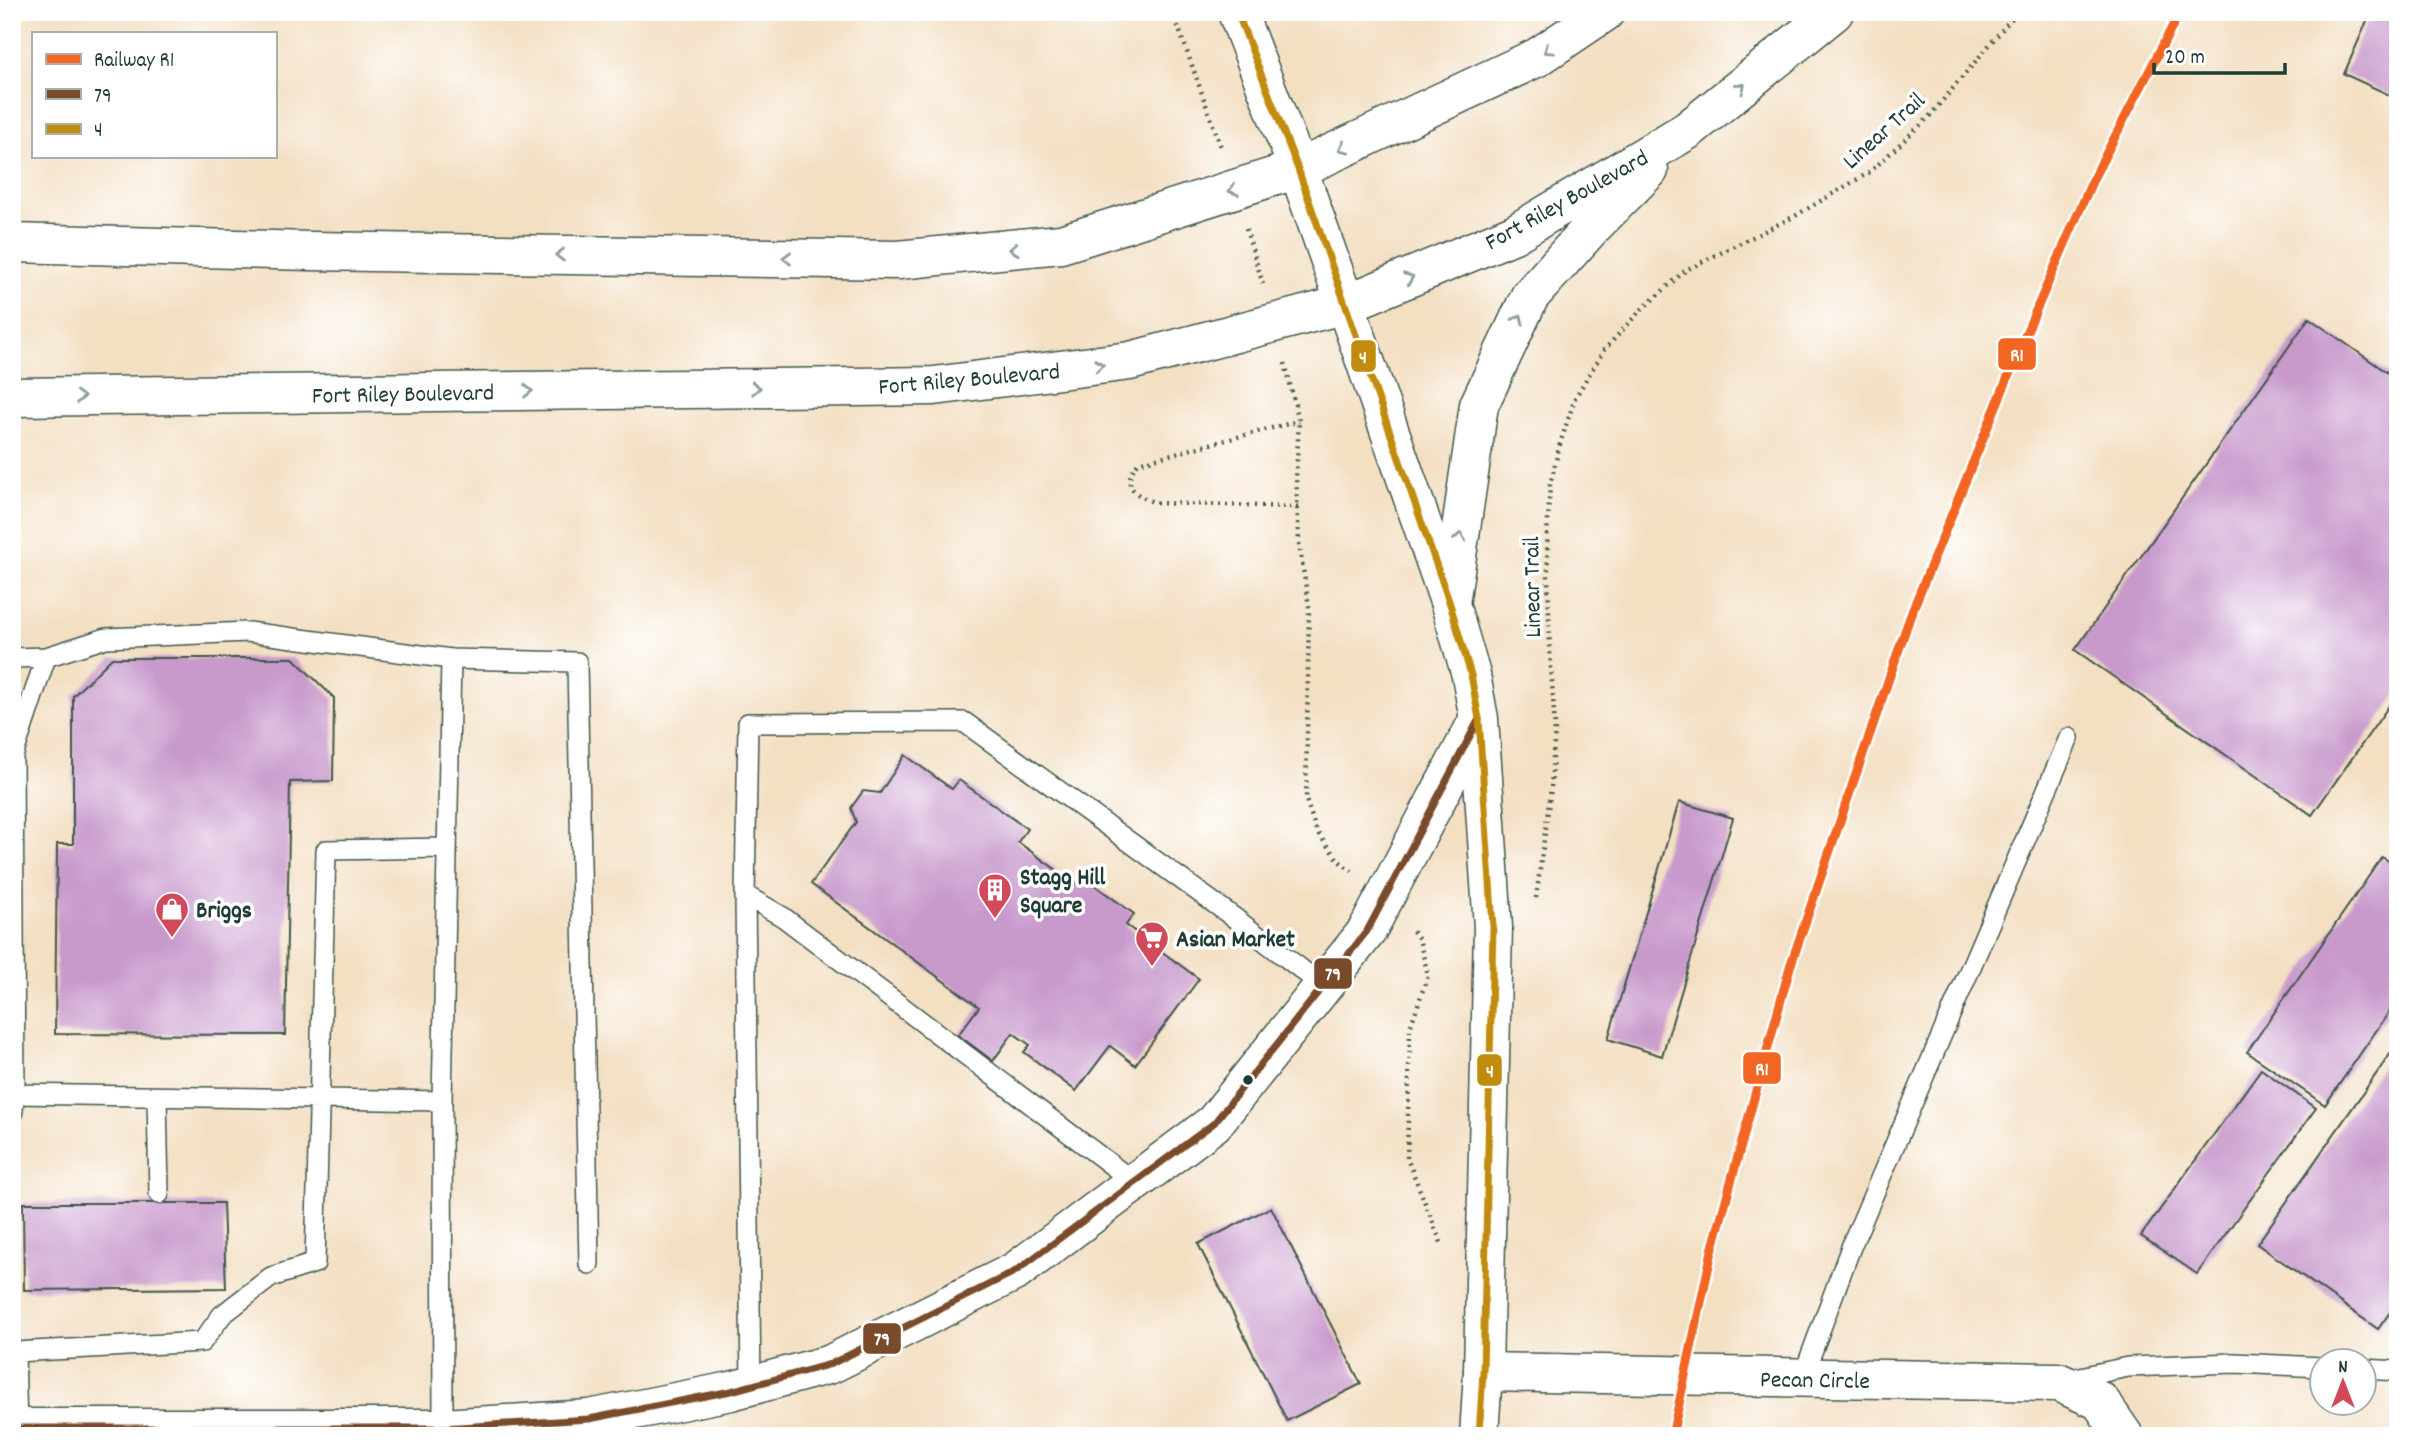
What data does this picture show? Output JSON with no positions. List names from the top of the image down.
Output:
{
  "streets": {
    "main road": ["Fort Riley Boulevard", "Pecan Circle"],
    "path": ["Linear Trail"]
  },
  "places": {
    "building": ["Stagg Hill Square"],
    "shop": ["Briggs"],
    "supermarket": ["Asian Market"]
  },
  "lines": ["rail line R1", "transit line 4", "transit line 79"],
  "legend": ["Railway R1", "79", "4"],
  "scale_bar": "20 m",
  "north": "top"
}
